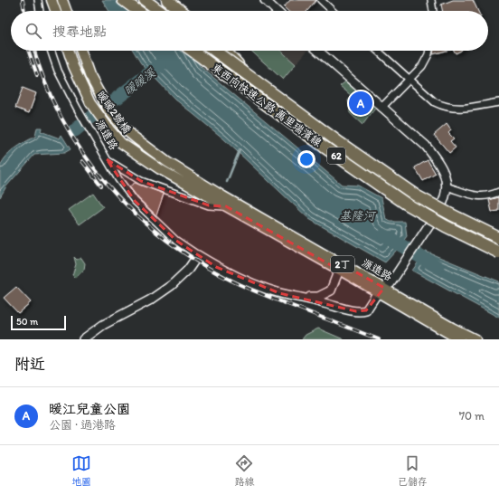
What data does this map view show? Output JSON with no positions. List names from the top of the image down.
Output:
{
  "streets": {
    "highway": ["東西向快速公路 萬里瑞濱線", "62"],
    "main road": ["暖暖2號橋", "源遠路", "2丁"]
  },
  "crossings": [
    ["暖暖2號橋", "源遠路"]
  ],
  "water": ["暖暖溪", "基隆河"],
  "scale_bar": "50 m",
  "page": {
    "search": "搜尋地點",
    "pins": "A",
    "scale": "50 m",
    "heading": "附近",
    "list": [
      {
        "mark": "A",
        "name": "暖江兒童公園",
        "note": "公園 · 過港路",
        "value": "70 m"
      }
    ],
    "nav": ["地圖", "路線", "已儲存"]
  }
}
